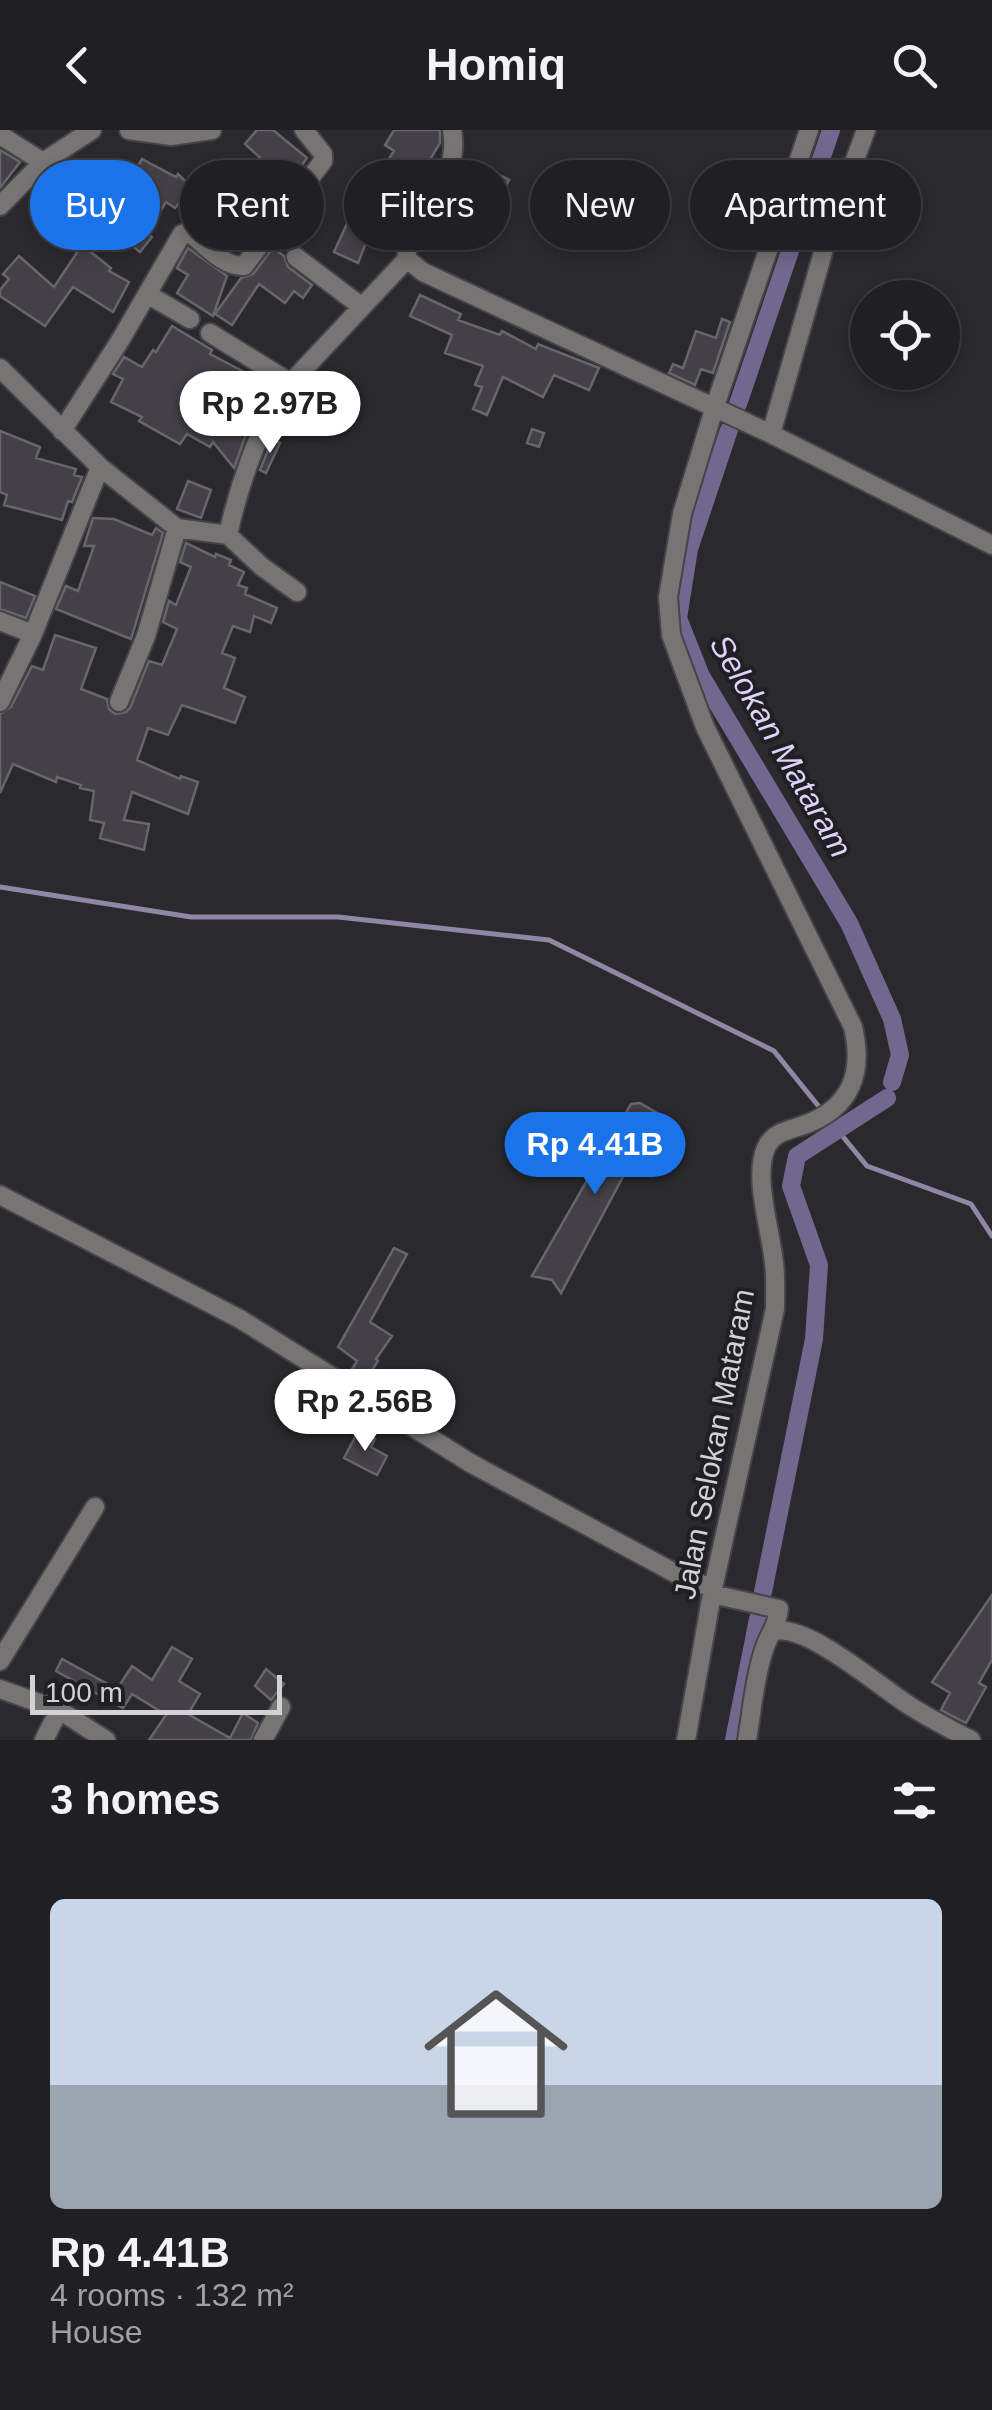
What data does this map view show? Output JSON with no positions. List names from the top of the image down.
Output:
{
  "streets": {
    "street": ["Jalan Selokan Mataram"]
  },
  "water": ["Selokan Mataram"],
  "scale_bar": "100 m",
  "page": {
    "header": "Homiq",
    "chip": [
      "Buy",
      "Rent",
      "Filters",
      "New",
      "Apartment"
    ],
    "price": ["Rp 2.97B", "Rp 4.41B", "Rp 2.56B"],
    "scale": "100 m",
    "heading": "3 homes",
    "list": [
      {
        "name": "Rp 4.41B",
        "note": "4 rooms · 132 m² · House"
      }
    ]
  }
}
